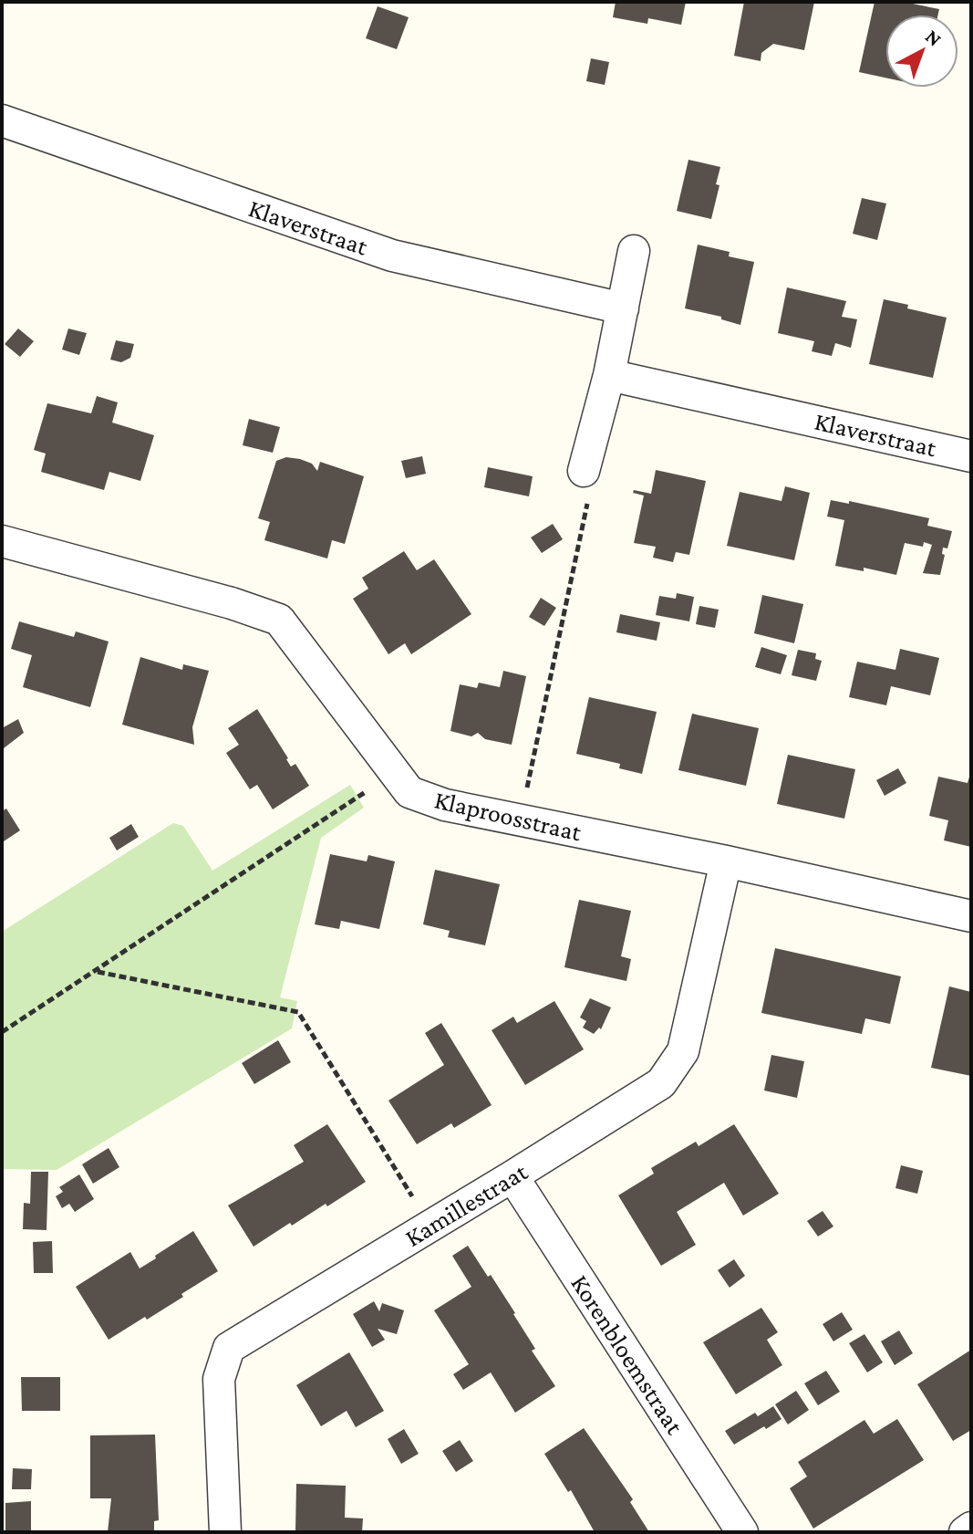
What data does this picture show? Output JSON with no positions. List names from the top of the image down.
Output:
{
  "streets": {
    "street": [
      "Klaverstraat",
      "Klaproosstraat",
      "Kamillestraat",
      "Korenbloemstraat"
    ]
  },
  "crossings": [
    ["Klaproosstraat", "Kamillestraat"],
    ["Kamillestraat", "Korenbloemstraat"]
  ],
  "north": "top right"
}
